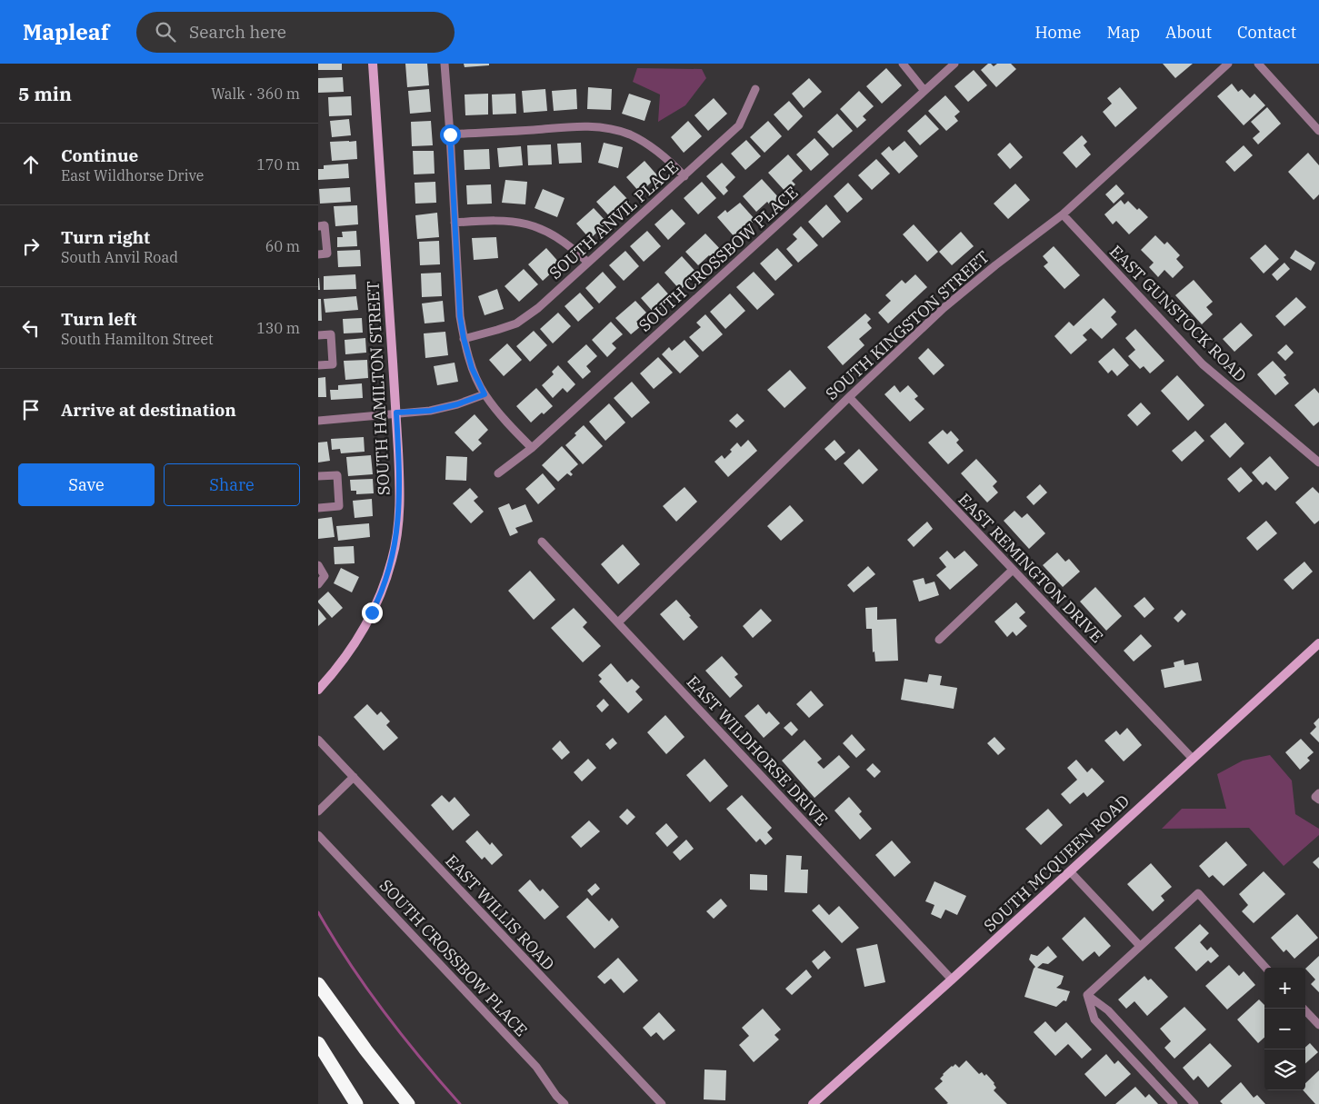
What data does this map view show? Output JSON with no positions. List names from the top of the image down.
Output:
{
  "streets": {
    "main road": ["SOUTH HAMILTON STREET", "SOUTH MCQUEEN ROAD"],
    "street": [
      "SOUTH ANVIL PLACE",
      "SOUTH CROSSBOW PLACE",
      "EAST GUNSTOCK ROAD",
      "SOUTH KINGSTON STREET",
      "EAST REMINGTON DRIVE",
      "EAST WILDHORSE DRIVE",
      "EAST WILLIS ROAD"
    ]
  },
  "crossings": [
    ["EAST GUNSTOCK ROAD", "SOUTH KINGSTON STREET"],
    ["SOUTH KINGSTON STREET", "EAST REMINGTON DRIVE"],
    ["SOUTH KINGSTON STREET", "EAST WILDHORSE DRIVE"],
    ["EAST REMINGTON DRIVE", "SOUTH MCQUEEN ROAD"],
    ["EAST WILDHORSE DRIVE", "SOUTH MCQUEEN ROAD"]
  ],
  "page": {
    "header": "Mapleaf",
    "search": "Search here",
    "nav": [
      "Home",
      "Map",
      "About",
      "Contact"
    ],
    "heading": ["5 min", "Walk · 360 m"],
    "list": [
      ["Continue", "East Wildhorse Drive", "170 m"],
      ["Turn right", "South Anvil Road", "60 m"],
      ["Turn left", "South Hamilton Street", "130 m"],
      "Arrive at destination"
    ],
    "buttons": ["Save", "Share"],
    "map_buttons": ["+", "−"]
  }
}
